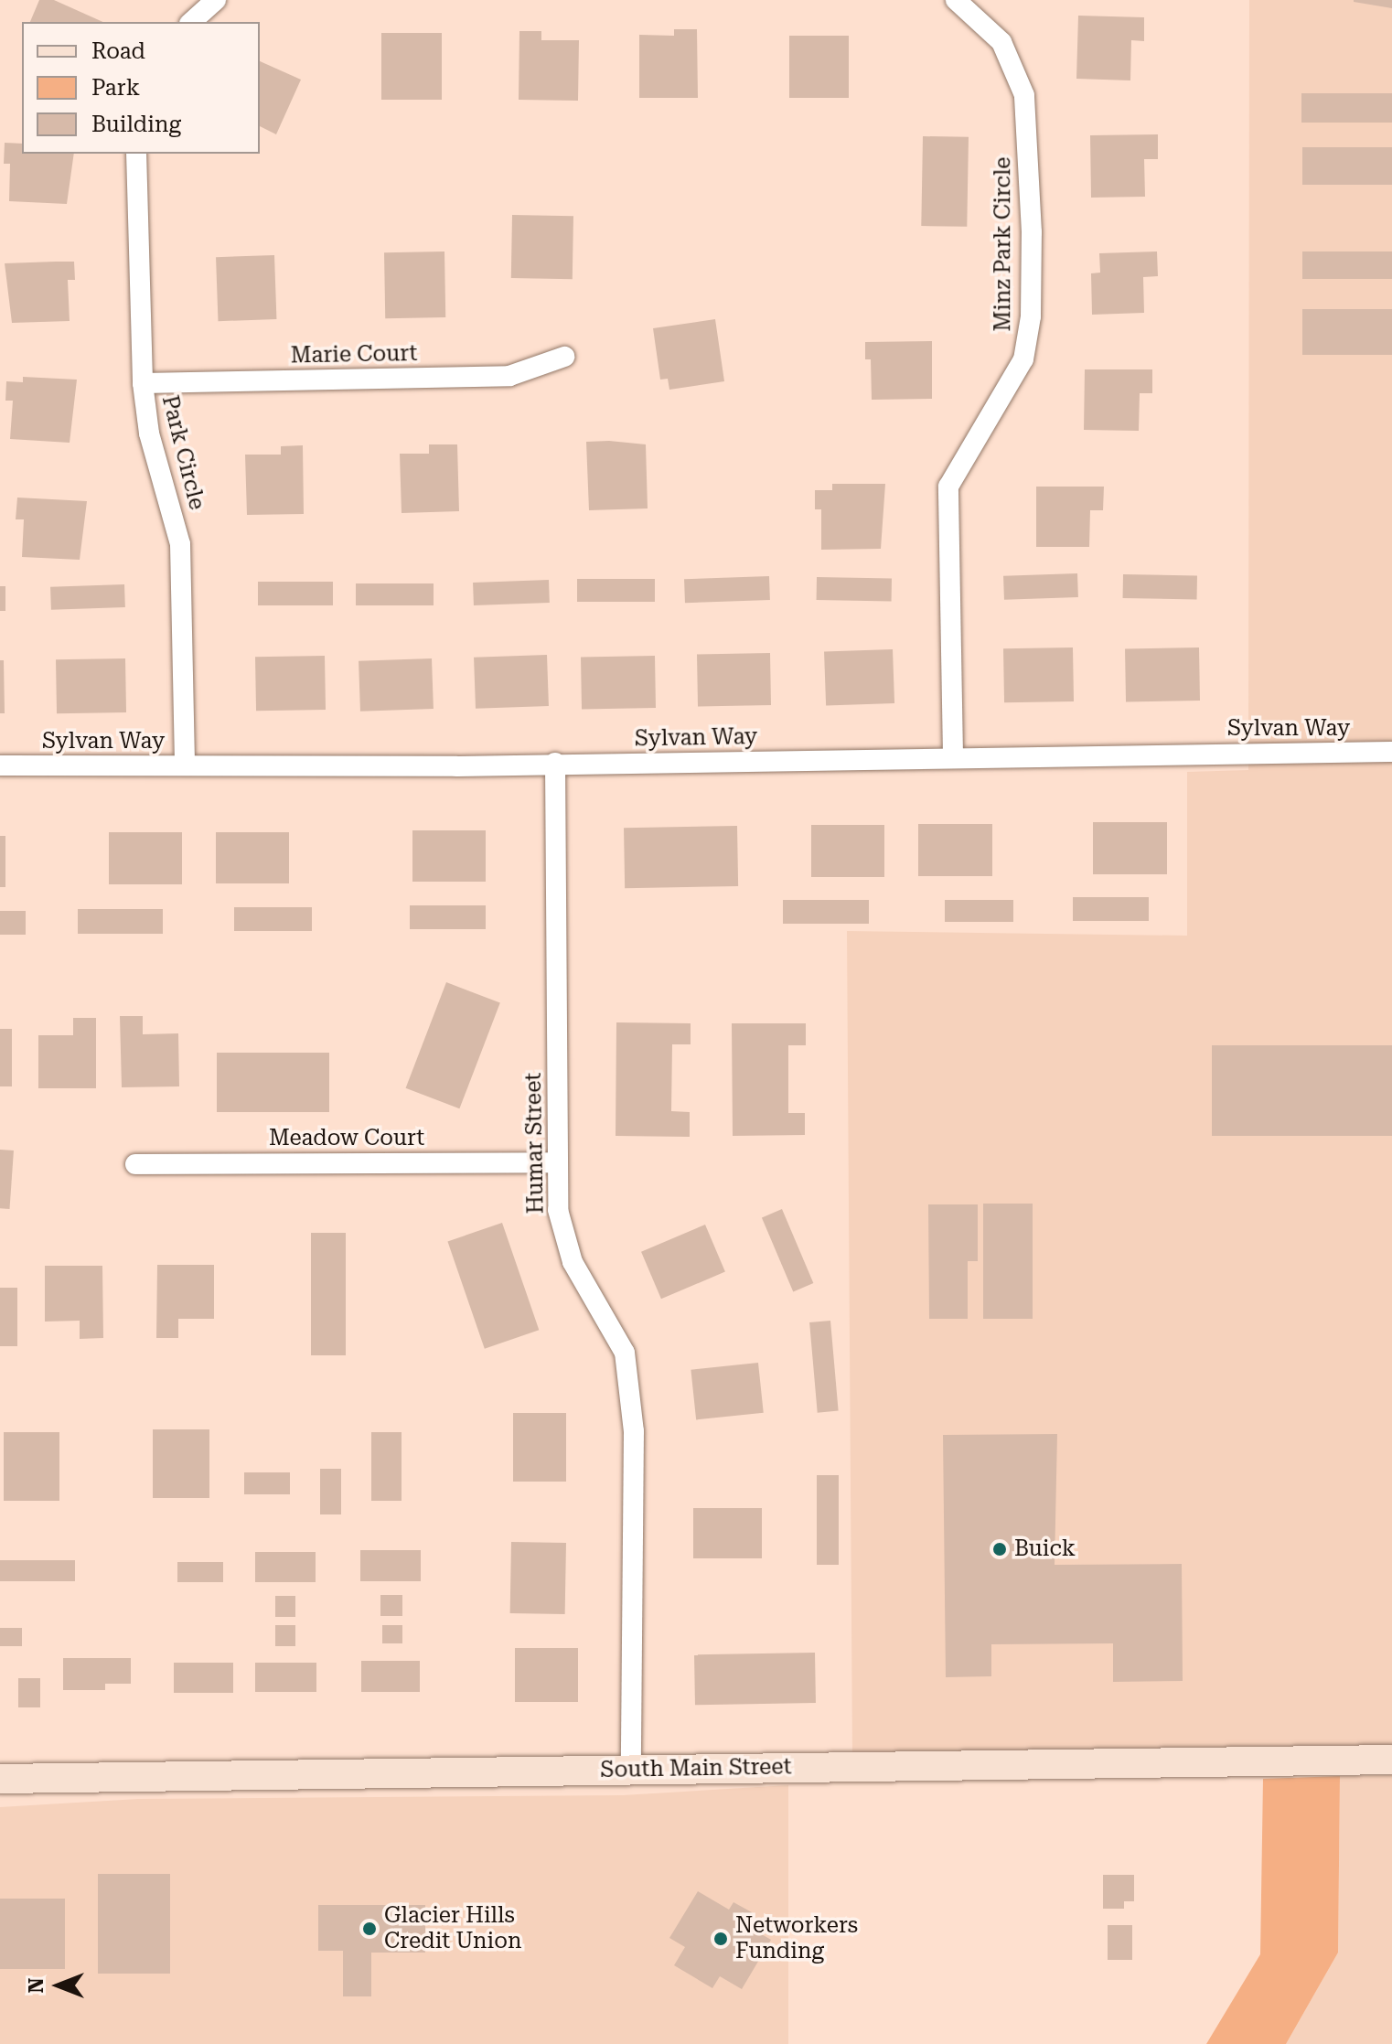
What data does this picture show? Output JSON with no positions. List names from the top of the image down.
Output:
{
  "streets": {
    "main road": ["South Main Street"],
    "street": [
      "Minz Park Circle",
      "Marie Court",
      "Park Circle",
      "Sylvan Way",
      "Meadow Court",
      "Humar Street"
    ]
  },
  "crossings": [
    ["Minz Park Circle", "Sylvan Way"],
    ["Marie Court", "Park Circle"],
    ["Park Circle", "Sylvan Way"],
    ["Sylvan Way", "Humar Street"],
    ["Meadow Court", "Humar Street"],
    ["Humar Street", "South Main Street"]
  ],
  "places": ["Buick", "Glacier Hills Credit Union", "Networkers Funding"],
  "legend": ["Road", "Park", "Building"],
  "north": "left"
}
